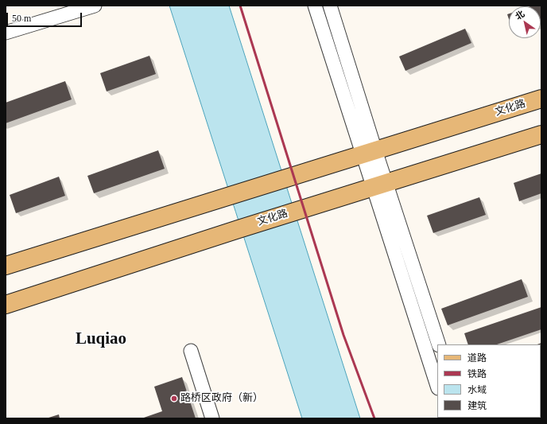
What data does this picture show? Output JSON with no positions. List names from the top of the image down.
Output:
{
  "streets": {
    "main road": ["文化路"]
  },
  "districts": ["Luqiao"],
  "places": ["路桥区政府（新）"],
  "legend": [
    "道路",
    "铁路",
    "水域",
    "建筑"
  ],
  "scale_bar": "50 m",
  "north": "top left"
}
